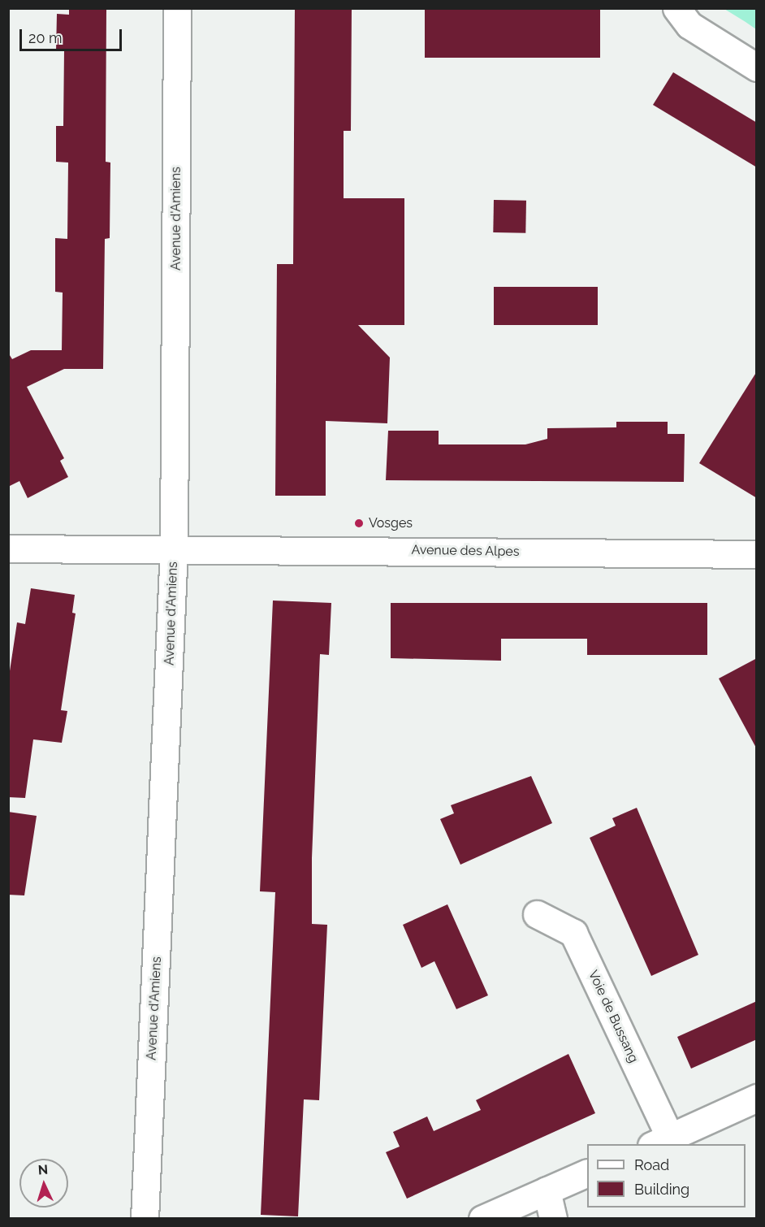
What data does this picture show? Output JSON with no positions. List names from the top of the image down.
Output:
{
  "streets": {
    "street": ["Avenue d'Amiens", "Avenue des Alpes", "Voie de Bussang"]
  },
  "crossings": [
    ["Avenue d'Amiens", "Avenue des Alpes"]
  ],
  "places": ["Vosges"],
  "legend": ["Road", "Building"],
  "scale_bar": "20 m",
  "north": "top"
}
